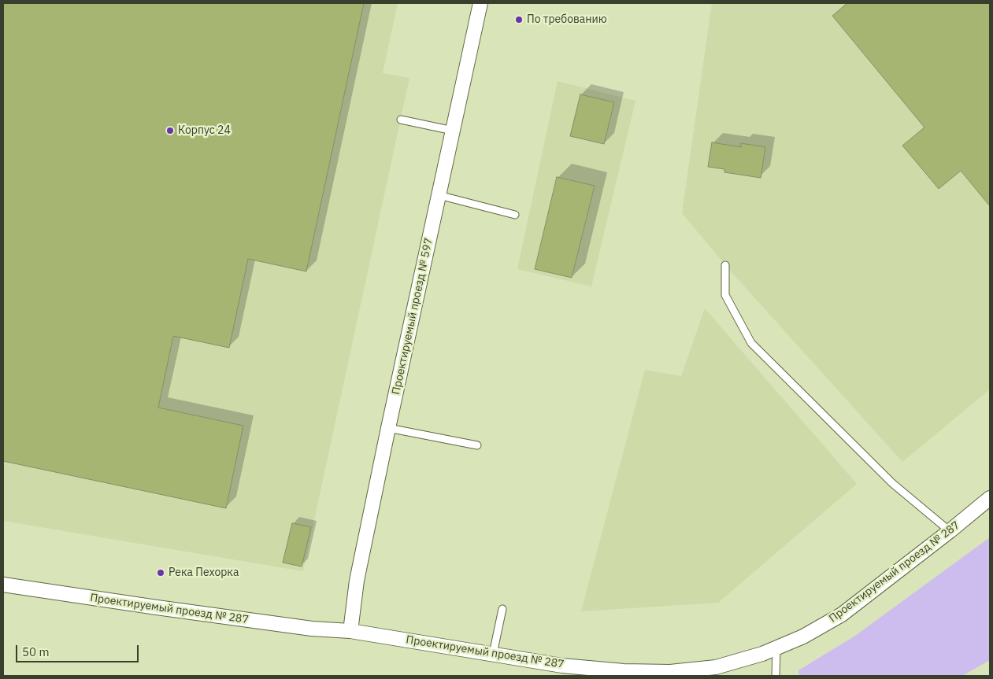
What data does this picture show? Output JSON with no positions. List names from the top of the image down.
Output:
{
  "streets": {
    "street": ["Проектируемый проезд № 597", "Проектируемый проезд № 287"]
  },
  "crossings": [
    ["Проектируемый проезд № 597", "Проектируемый проезд № 287"]
  ],
  "places": ["По требованию", "Корпус 24", "Река Пехорка"],
  "scale_bar": "50 m"
}
